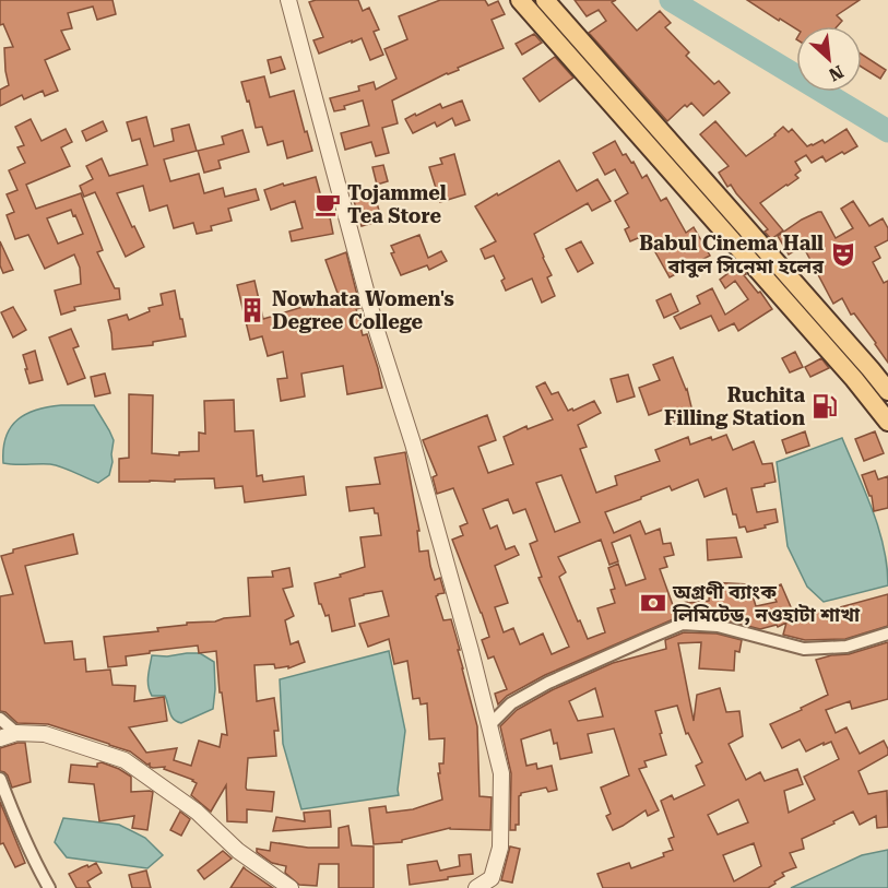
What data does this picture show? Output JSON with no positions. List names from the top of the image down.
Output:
{
  "places": {
    "cafe": ["Tojammel Tea Store"],
    "theatre": ["Babul Cinema Hall বাবুল সিনেমা হলের"],
    "building": ["Nowhata Women's Degree College"],
    "fuel station": ["Ruchita Filling Station"],
    "bank": ["অগ্রণী ব্যাংক লিমিটেড, নওহাটা শাখা"]
  },
  "north": "bottom right"
}
